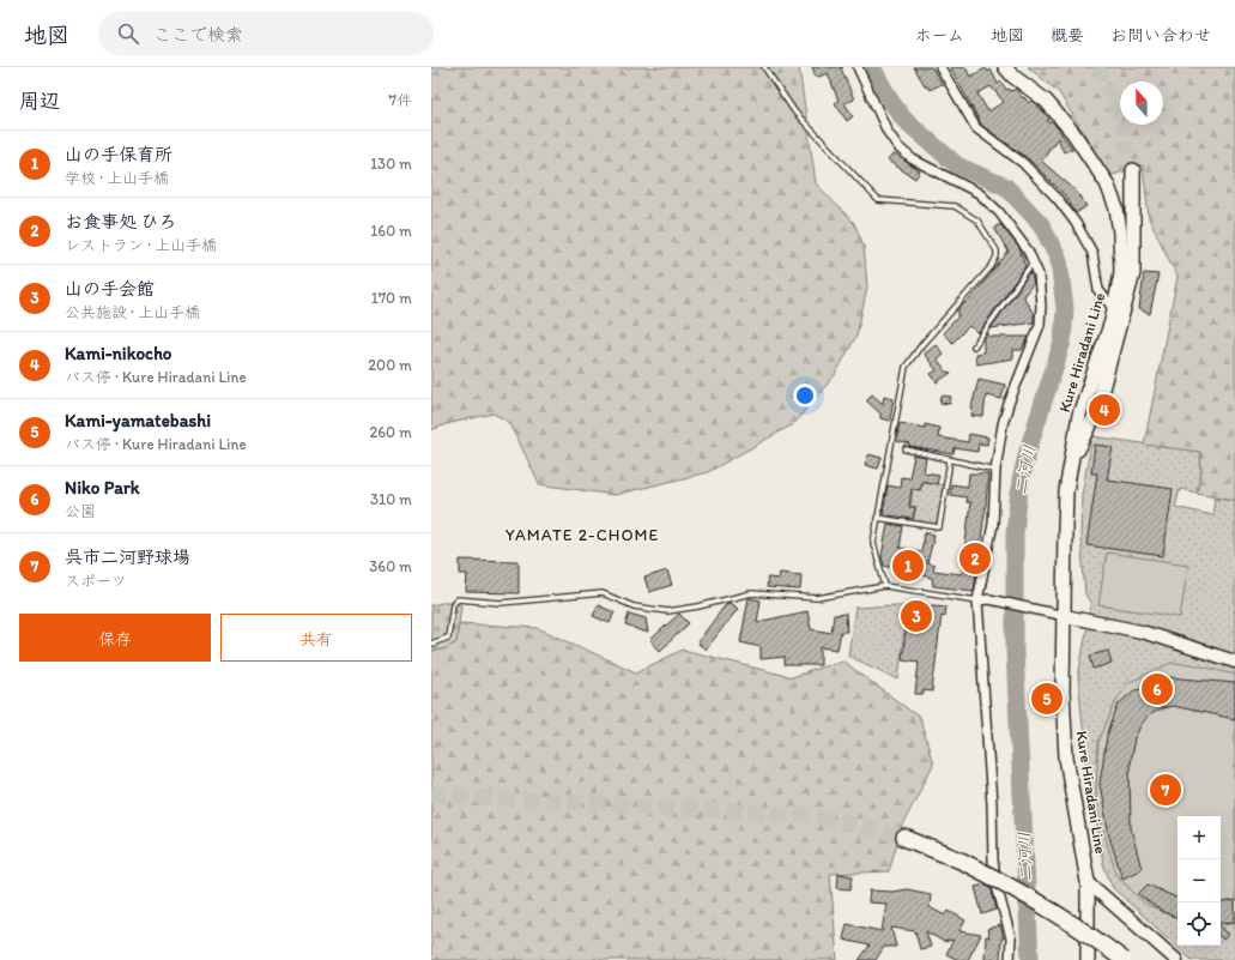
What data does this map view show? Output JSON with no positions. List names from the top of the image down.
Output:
{
  "streets": {
    "main road": ["Kure Hiradani Line"]
  },
  "districts": ["YAMATE 2-CHOME"],
  "water": ["二河川"],
  "north": "top",
  "page": {
    "header": "地図",
    "search": "ここで検索",
    "nav": [
      "ホーム",
      "地図",
      "概要",
      "お問い合わせ"
    ],
    "heading": ["周辺", "7件"],
    "list": [
      {
        "mark": "1",
        "name": "山の手保育所",
        "note": "学校 · 上山手橋",
        "value": "130 m"
      },
      {
        "mark": "2",
        "name": "お食事処 ひろ",
        "note": "レストラン · 上山手橋",
        "value": "160 m"
      },
      {
        "mark": "3",
        "name": "山の手会館",
        "note": "公共施設 · 上山手橋",
        "value": "170 m"
      },
      {
        "mark": "4",
        "name": "Kami-nikocho",
        "note": "バス停 · Kure Hiradani Line",
        "value": "200 m"
      },
      {
        "mark": "5",
        "name": "Kami-yamatebashi",
        "note": "バス停 · Kure Hiradani Line",
        "value": "260 m"
      },
      {
        "mark": "6",
        "name": "Niko Park",
        "note": "公園",
        "value": "310 m"
      },
      {
        "mark": "7",
        "name": "呉市二河野球場",
        "note": "スポーツ",
        "value": "360 m"
      }
    ],
    "pins": [
      "4",
      "2",
      "1",
      "3",
      "6",
      "5",
      "7"
    ],
    "buttons": ["保存", "共有"],
    "map_buttons": ["+", "−"]
  }
}
